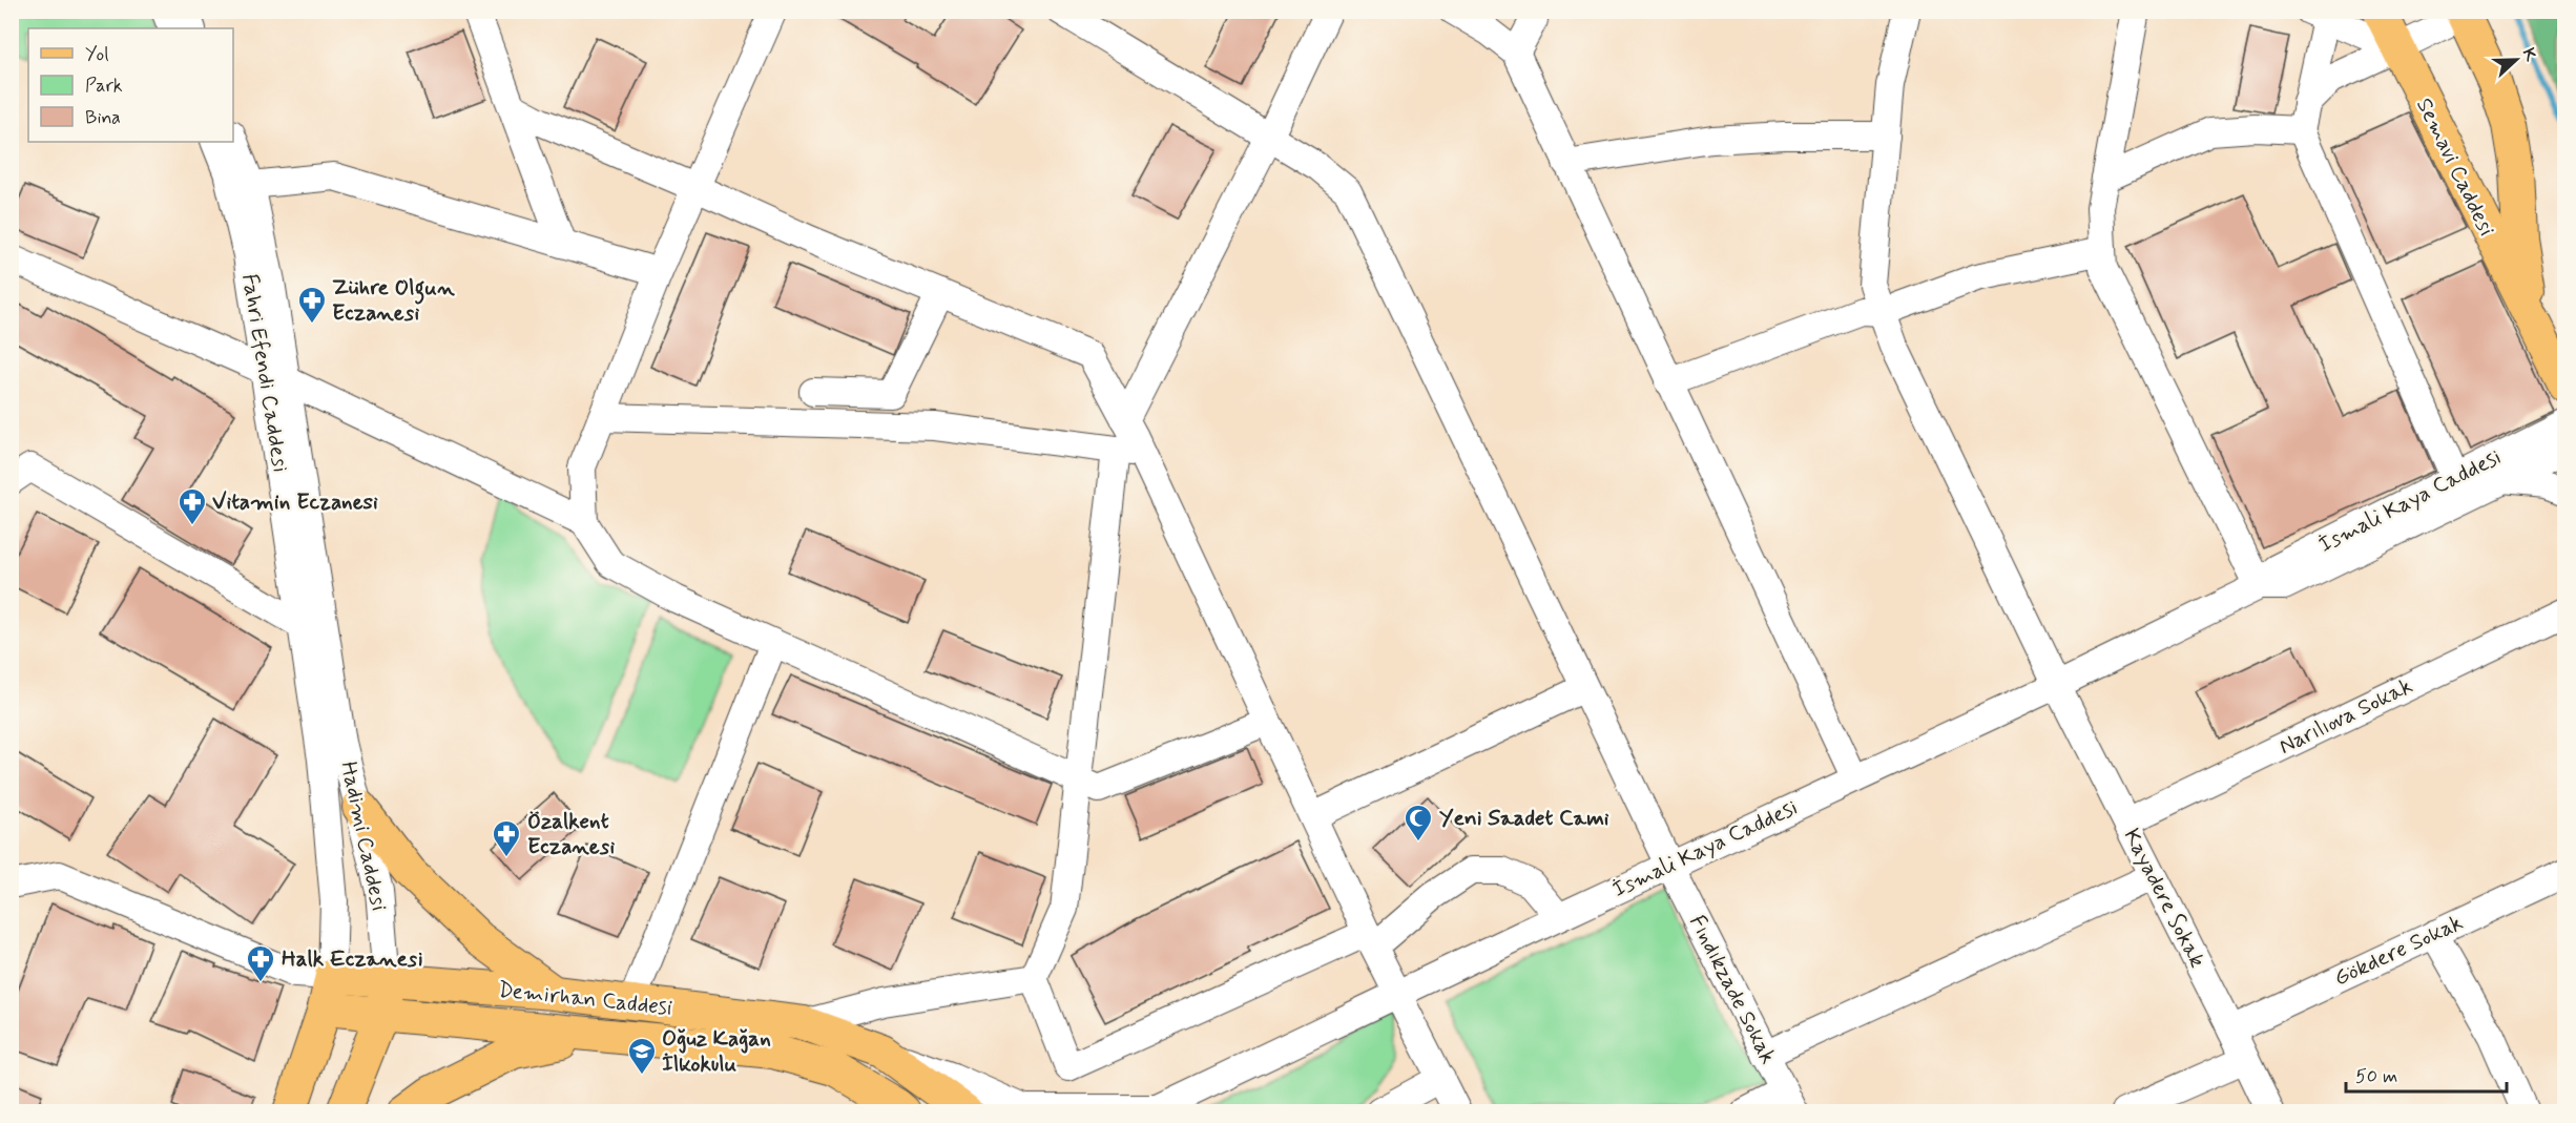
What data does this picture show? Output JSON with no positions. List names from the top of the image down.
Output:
{
  "streets": {
    "main road": ["Semavi Caddesi", "Hadimi Caddesi", "Demirhan Caddesi"],
    "street": [
      "Fahri Efendi Caddesi",
      "İsmali Kaya Caddesi",
      "Narılıova Sokak",
      "Kayadere Sokak",
      "Gökdere Sokak",
      "Fındıkzade Sokak"
    ]
  },
  "crossings": [
    ["Fahri Efendi Caddesi", "Hadimi Caddesi"],
    ["İsmali Kaya Caddesi", "Kayadere Sokak"],
    ["İsmali Kaya Caddesi", "Fındıkzade Sokak"],
    ["Narılıova Sokak", "Kayadere Sokak"],
    ["Hadimi Caddesi", "Demirhan Caddesi"],
    ["Kayadere Sokak", "Gökdere Sokak"]
  ],
  "places": {
    "pharmacy": [
      "Zühre Olgun Eczanesi",
      "Vitamin Eczanesi",
      "Özalkent Eczanesi",
      "Halk Eczanesi"
    ],
    "mosque": ["Yeni Saadet Cami"],
    "school or university": ["Oğuz Kağan İlkokulu"]
  },
  "legend": ["Yol", "Park", "Bina"],
  "scale_bar": "50 m",
  "north": "right"
}
